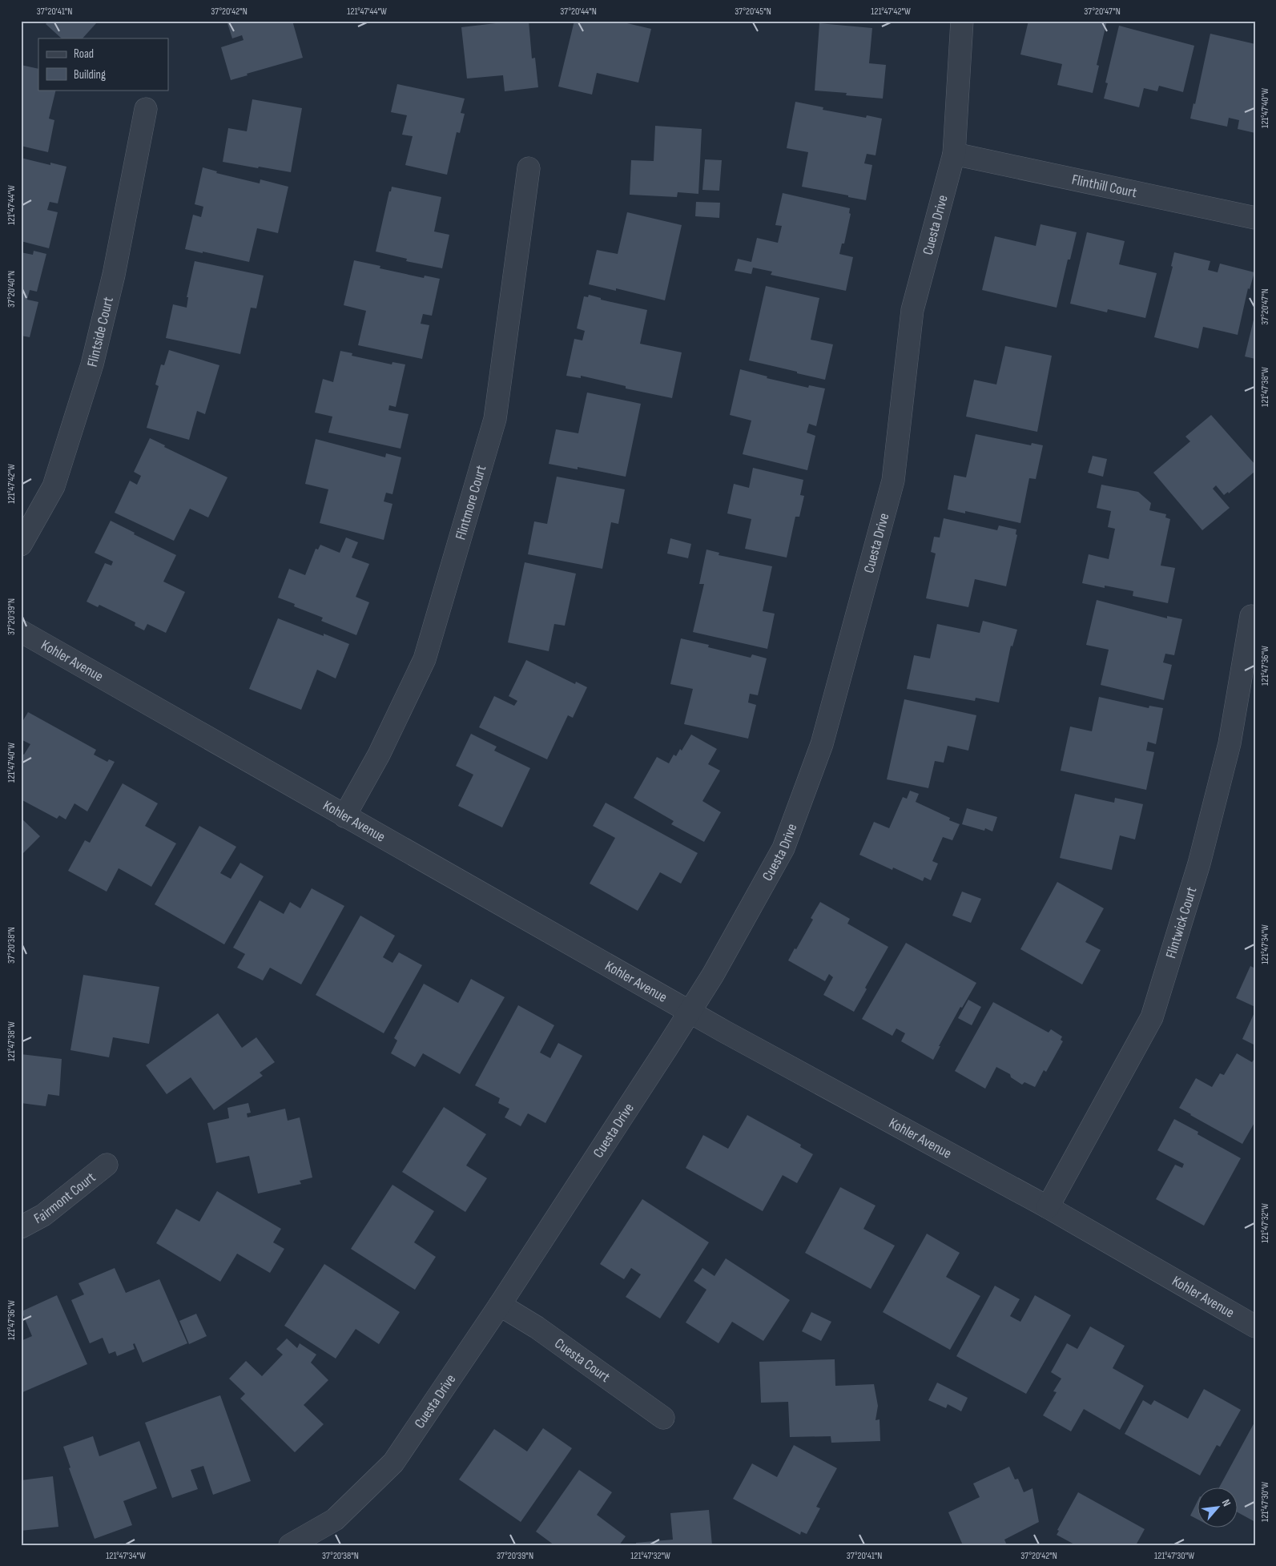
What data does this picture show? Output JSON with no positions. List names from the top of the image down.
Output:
{
  "streets": {
    "street": [
      "Flinthill Court",
      "Cuesta Drive",
      "Flintside Court",
      "Flintmore Court",
      "Kohler Avenue",
      "Flintwick Court",
      "Fairmont Court",
      "Cuesta Court"
    ]
  },
  "crossings": [
    ["Flinthill Court", "Cuesta Drive"],
    ["Cuesta Drive", "Kohler Avenue"],
    ["Cuesta Drive", "Cuesta Court"],
    ["Flintmore Court", "Kohler Avenue"],
    ["Kohler Avenue", "Flintwick Court"]
  ],
  "legend": ["Road", "Building"],
  "north": "top right",
  "coordinates": [
    "37°20'41\"N",
    "37°20'42\"N",
    "121°47'44\"W",
    "37°20'44\"N",
    "37°20'45\"N",
    "121°47'42\"W",
    "37°20'47\"N",
    "121°47'40\"W",
    "37°20'40\"N",
    "121°47'38\"W",
    "37°20'39\"N",
    "121°47'36\"W",
    "121°47'34\"W",
    "37°20'38\"N",
    "121°47'32\"W",
    "121°47'30\"W"
  ]
}
